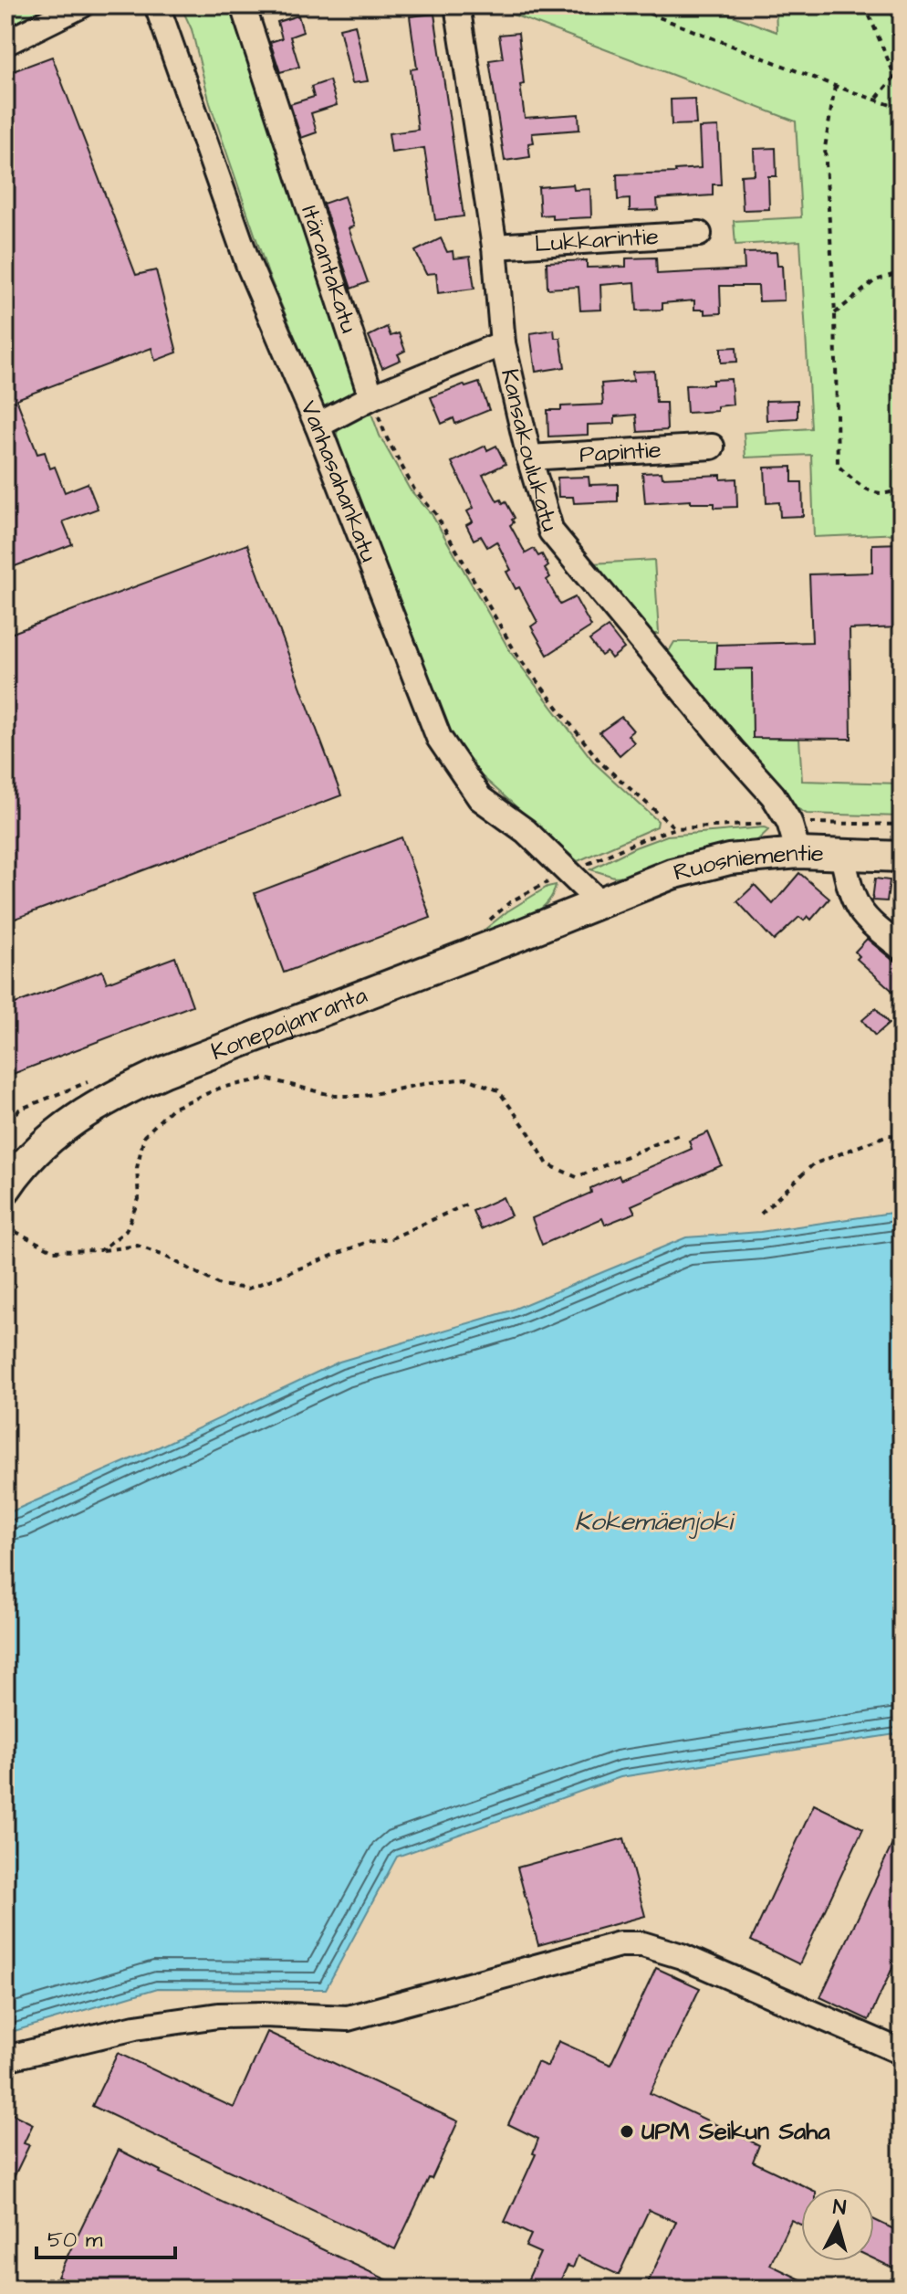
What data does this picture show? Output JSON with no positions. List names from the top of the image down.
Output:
{
  "streets": {
    "main road": ["Ruosniementie", "Konepajanranta"],
    "street": [
      "Lukkarintie",
      "Itärantakatu",
      "Kansakoulukatu",
      "Papintie",
      "Vanhasahankatu"
    ]
  },
  "crossings": [
    ["Lukkarintie", "Kansakoulukatu"],
    ["Kansakoulukatu", "Papintie"],
    ["Kansakoulukatu", "Ruosniementie"],
    ["Vanhasahankatu", "Ruosniementie"],
    ["Vanhasahankatu", "Konepajanranta"],
    ["Ruosniementie", "Konepajanranta"]
  ],
  "water": ["Kokemäenjoki"],
  "places": ["UPM Seikun Saha"],
  "scale_bar": "50 m",
  "north": "top"
}
